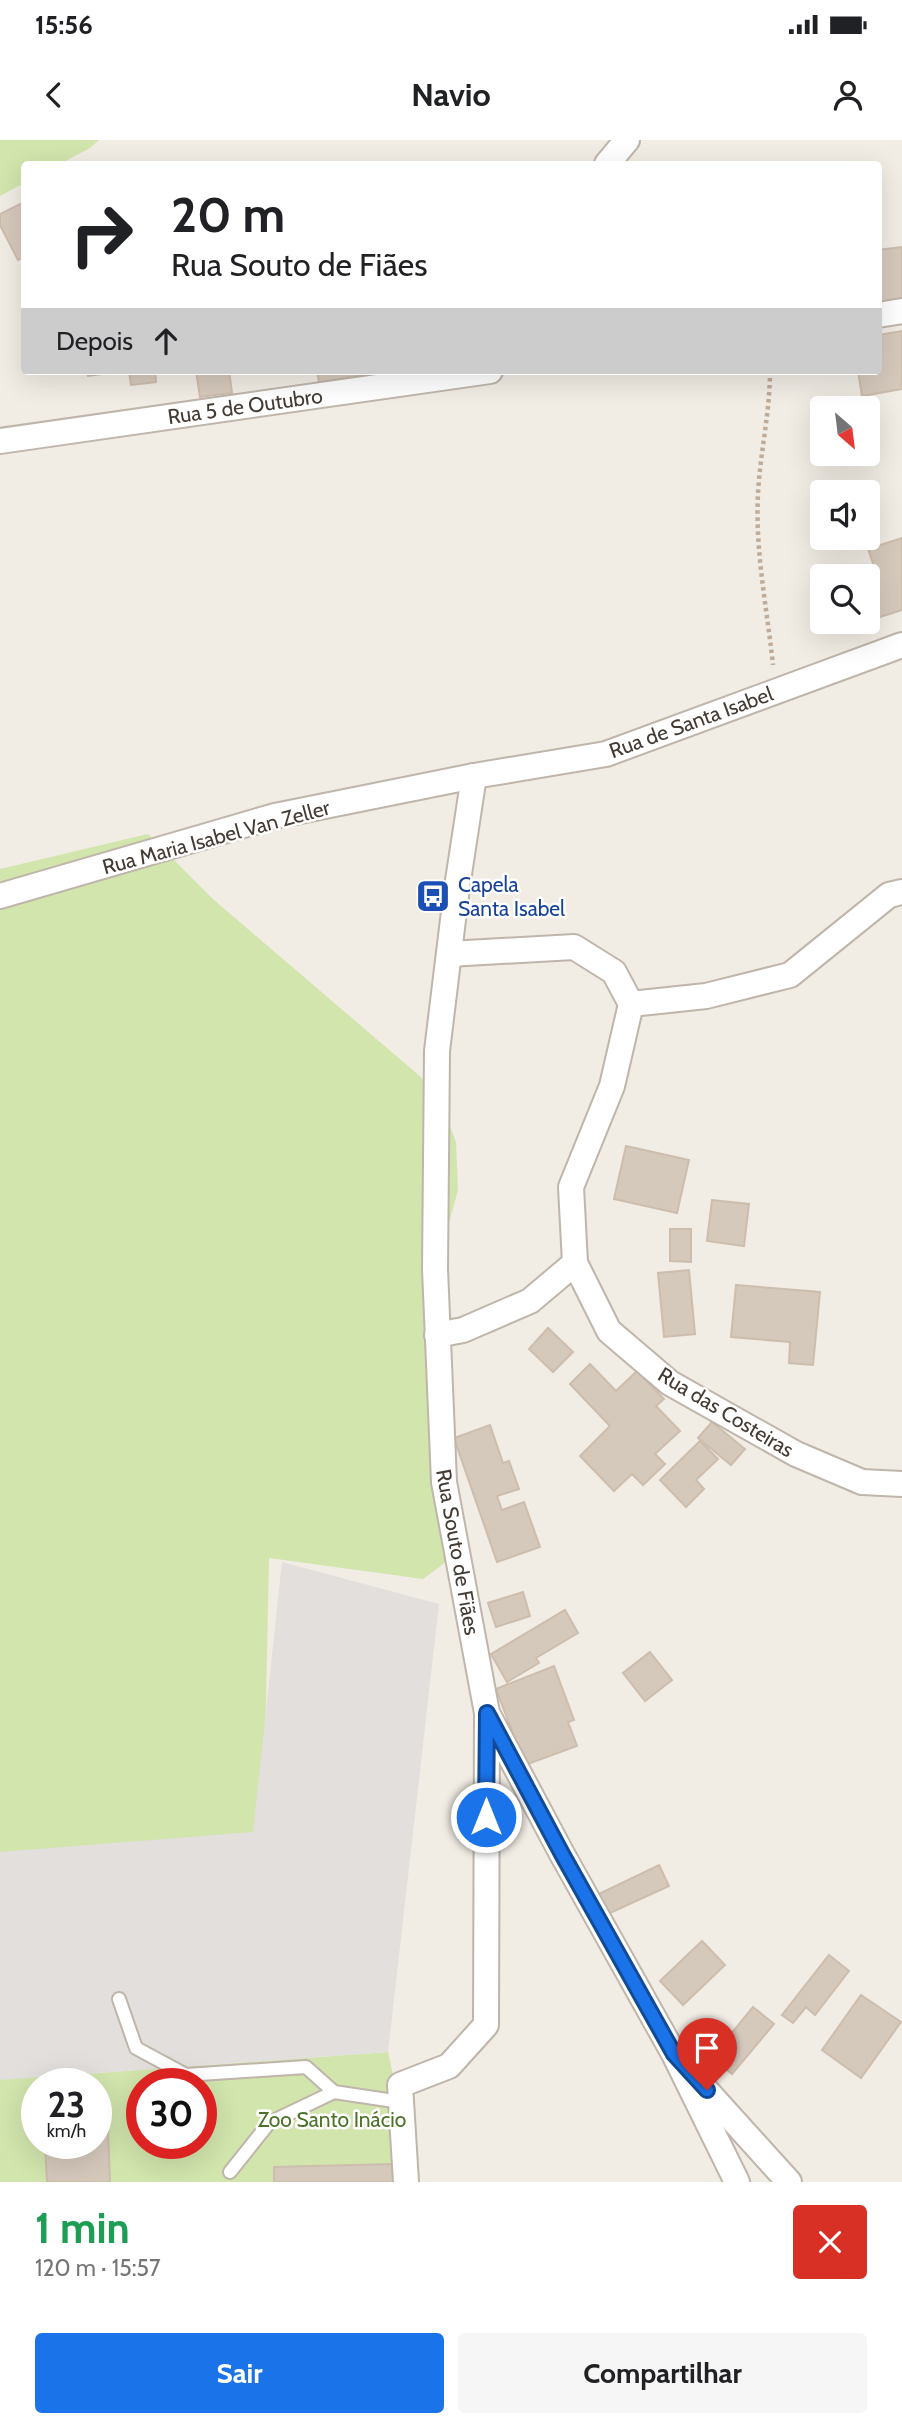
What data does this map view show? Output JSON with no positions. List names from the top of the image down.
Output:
{
  "streets": {
    "street": [
      "Rua 5 de Outubro",
      "Rua de Santa Isabel",
      "Rua Maria Isabel Van Zeller",
      "Rua das Costeiras",
      "Rua Souto de Fiães"
    ]
  },
  "crossings": [
    ["Rua de Santa Isabel", "Rua Maria Isabel Van Zeller"],
    ["Rua de Santa Isabel", "Rua Souto de Fiães"],
    ["Rua Maria Isabel Van Zeller", "Rua Souto de Fiães"]
  ],
  "parks": ["Zoo Santo Inácio"],
  "places": {
    "bus stop": ["Capela Santa Isabel"]
  },
  "north": "bottom right",
  "page": {
    "status": "15:56",
    "header": "Navio",
    "turn": ["20 m", "Rua Souto de Fiães"],
    "then": "Depois",
    "speed": "23 km/h",
    "limit": "30",
    "heading": ["1 min", "120 m · 15:57"],
    "buttons": ["Sair", "Compartilhar"]
  }
}
